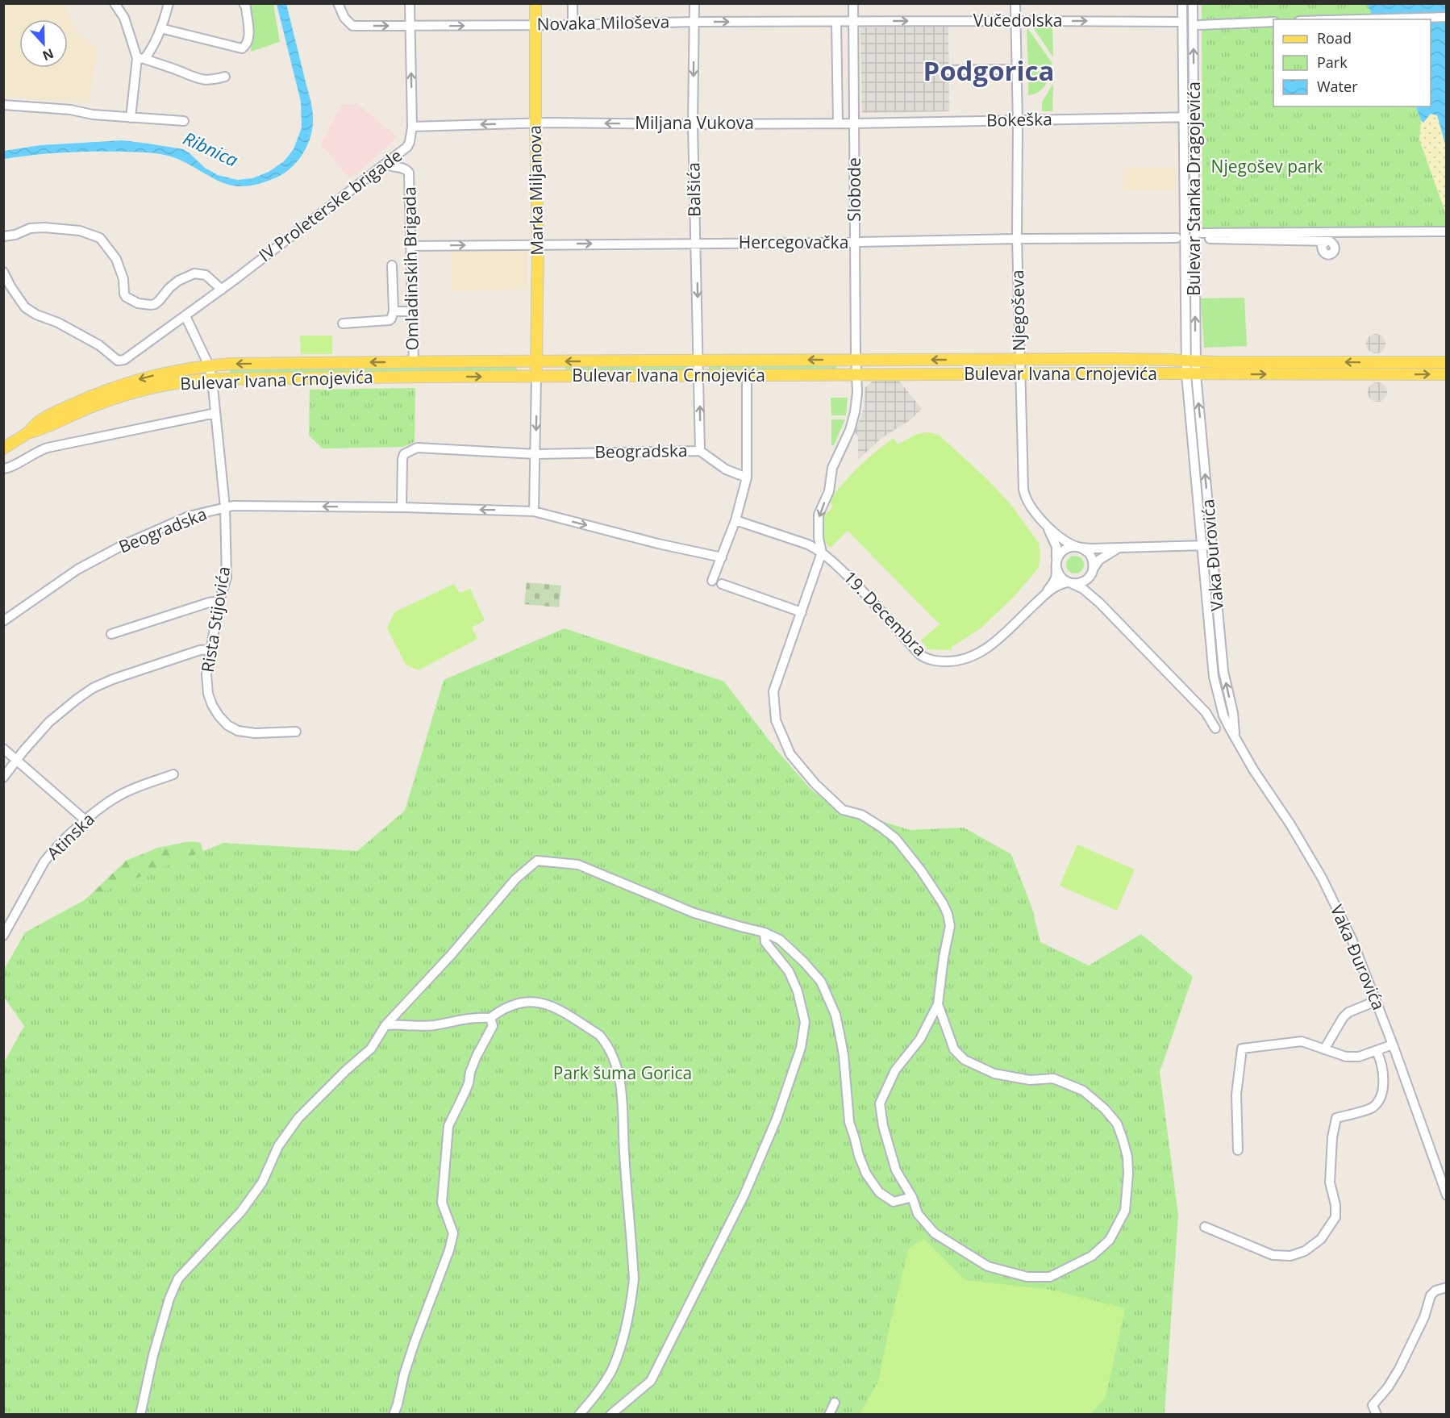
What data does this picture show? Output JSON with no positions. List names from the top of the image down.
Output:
{
  "streets": {
    "main road": ["Marka Miljanova", "Bulevar Ivana Crnojevića"],
    "street": [
      "Vučedolska",
      "Novaka Miloševa",
      "Bokeška",
      "Miljana Vukova",
      "Bulevar Stanka Dragojevića",
      "Balšića",
      "Slobode",
      "IV Proleterske brigade",
      "Hercegovačka",
      "Omladinskih Brigada",
      "Njegoševa",
      "Beogradska",
      "Vaka Đurovića",
      "19. Decembra",
      "Rista Stijovića",
      "Atinska"
    ]
  },
  "crossings": [
    ["Vučedolska", "Novaka Miloševa"],
    ["Vučedolska", "Bulevar Stanka Dragojevića"],
    ["Vučedolska", "Slobode"],
    ["Vučedolska", "Njegoševa"],
    ["Novaka Miloševa", "Balšića"],
    ["Novaka Miloševa", "Slobode"],
    ["Novaka Miloševa", "Marka Miljanova"],
    ["Bokeška", "Miljana Vukova"],
    ["Bokeška", "Bulevar Stanka Dragojevića"],
    ["Bokeška", "Slobode"],
    ["Bokeška", "Njegoševa"],
    ["Miljana Vukova", "Balšića"],
    ["Miljana Vukova", "Slobode"],
    ["Miljana Vukova", "Marka Miljanova"],
    ["Bulevar Stanka Dragojevića", "Hercegovačka"],
    ["Bulevar Stanka Dragojevića", "Bulevar Ivana Crnojevića"],
    ["Bulevar Stanka Dragojevića", "Vaka Đurovića"],
    ["Balšića", "Hercegovačka"],
    ["Balšića", "Bulevar Ivana Crnojevića"],
    ["Balšića", "Beogradska"],
    ["Slobode", "Hercegovačka"],
    ["Slobode", "Bulevar Ivana Crnojevića"],
    ["Slobode", "19. Decembra"],
    ["Marka Miljanova", "Hercegovačka"],
    ["Marka Miljanova", "Bulevar Ivana Crnojevića"],
    ["IV Proleterske brigade", "Omladinskih Brigada"],
    ["Hercegovačka", "Omladinskih Brigada"],
    ["Hercegovačka", "Njegoševa"],
    ["Omladinskih Brigada", "Bulevar Ivana Crnojevića"],
    ["Njegoševa", "Bulevar Ivana Crnojevića"],
    ["Bulevar Ivana Crnojevića", "Beogradska"],
    ["Bulevar Ivana Crnojevića", "Vaka Đurovića"],
    ["Bulevar Ivana Crnojevića", "19. Decembra"],
    ["Bulevar Ivana Crnojevića", "Rista Stijovića"],
    ["Beogradska", "Rista Stijovića"],
    ["Vaka Đurovića", "19. Decembra"]
  ],
  "one_way": [
    "Vučedolska",
    "Novaka Miloševa",
    "Miljana Vukova",
    "Balšića"
  ],
  "districts": ["Podgorica"],
  "water": ["Ribnica"],
  "parks": ["Njegošev park", "Park šuma Gorica"],
  "legend": ["Road", "Park", "Water"],
  "north": "bottom"
}
